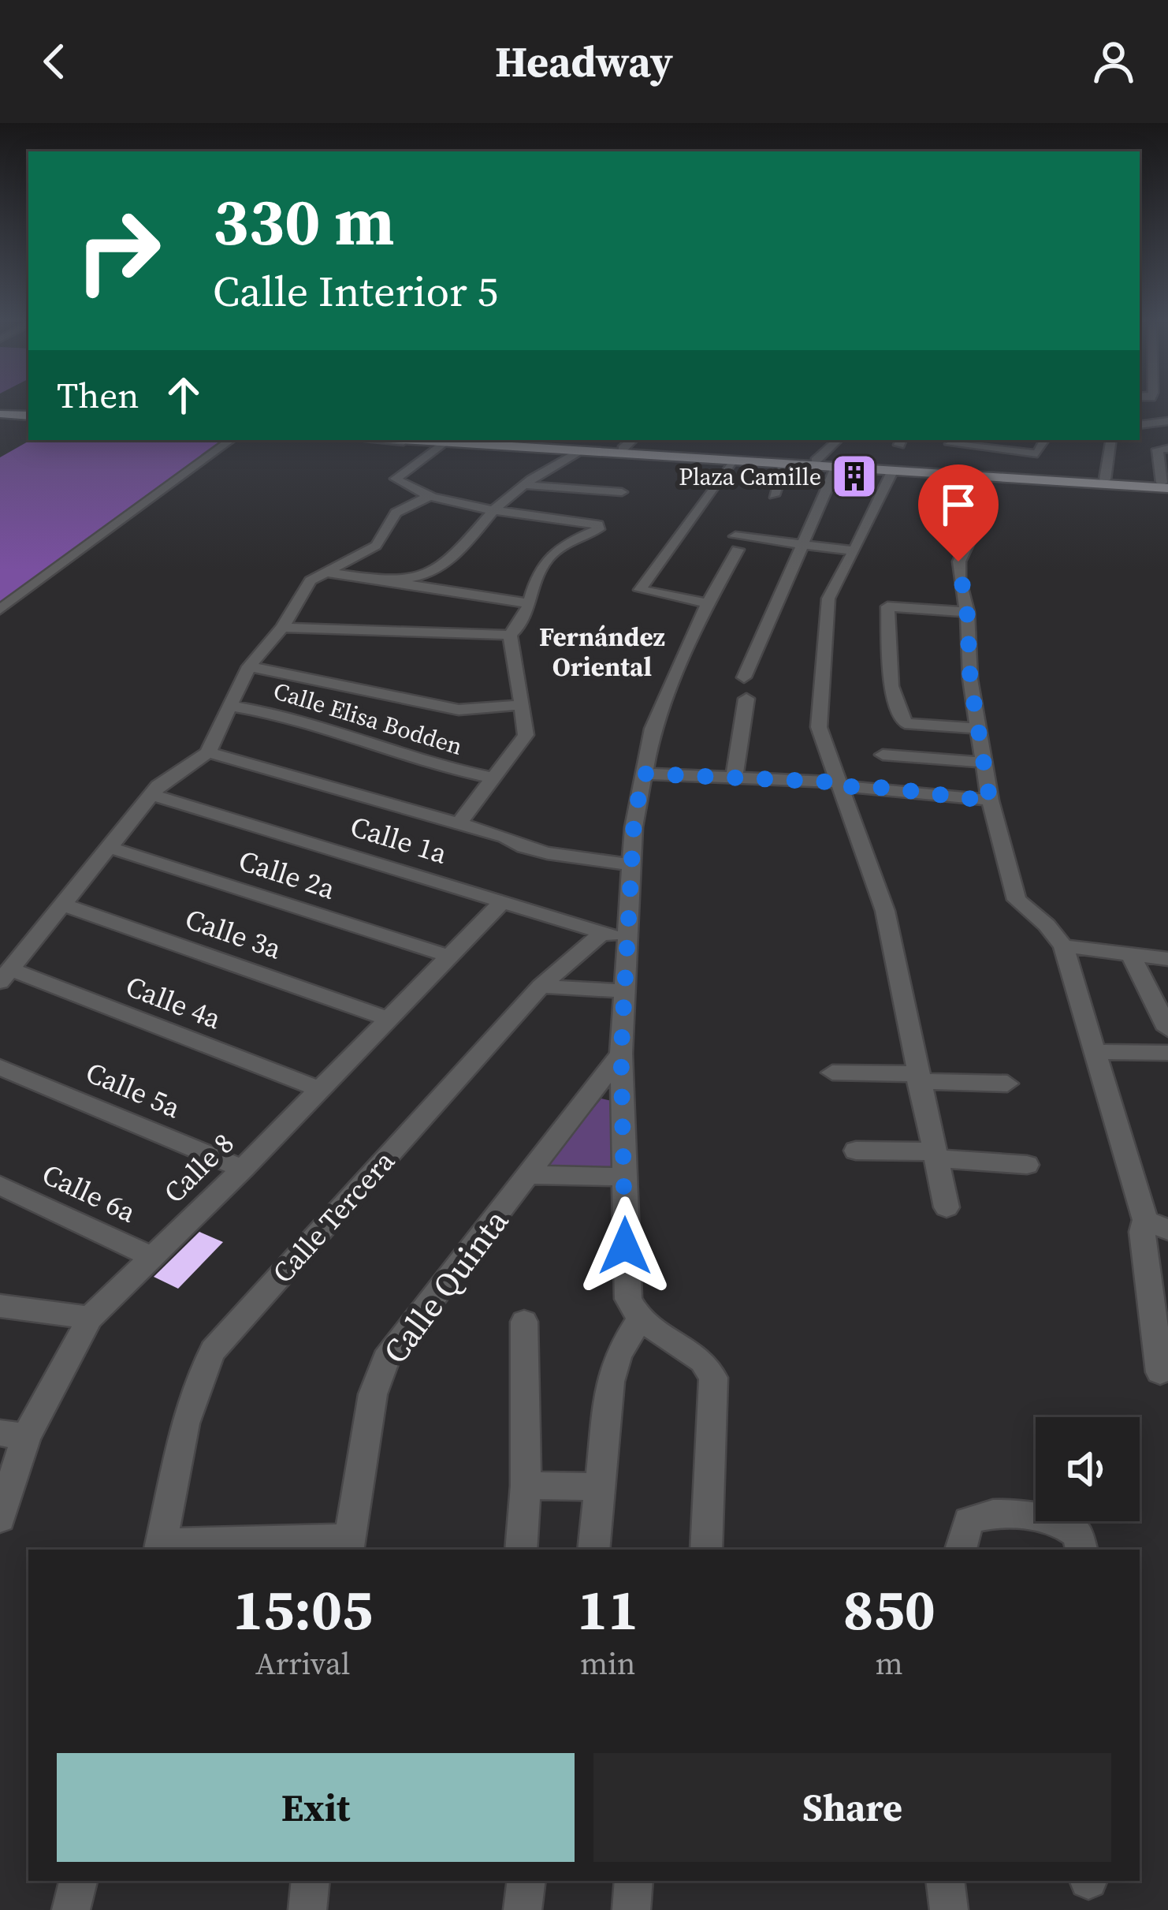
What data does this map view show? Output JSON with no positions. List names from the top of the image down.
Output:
{
  "streets": {
    "street": [
      "Calle Elisa Bodden",
      "Calle 1a",
      "Calle 2a",
      "Calle 3a",
      "Calle 4a",
      "Calle 5a",
      "Calle 8",
      "Calle 6a",
      "Calle Tercera",
      "Calle Quinta"
    ]
  },
  "crossings": [
    ["Calle 1a", "Calle 8"],
    ["Calle 1a", "Calle Tercera"],
    ["Calle 2a", "Calle 8"],
    ["Calle 3a", "Calle 8"],
    ["Calle 4a", "Calle 8"],
    ["Calle 5a", "Calle 8"],
    ["Calle 8", "Calle 6a"]
  ],
  "districts": ["Fernández Oriental"],
  "places": {
    "building": ["Plaza Camille"]
  },
  "page": {
    "header": "Headway",
    "turn": ["330 m", "Calle Interior 5"],
    "then": "Then",
    "eta": [
      "15:05",
      "Arrival",
      "11",
      "min",
      "850",
      "m"
    ],
    "buttons": ["Exit", "Share"]
  }
}
